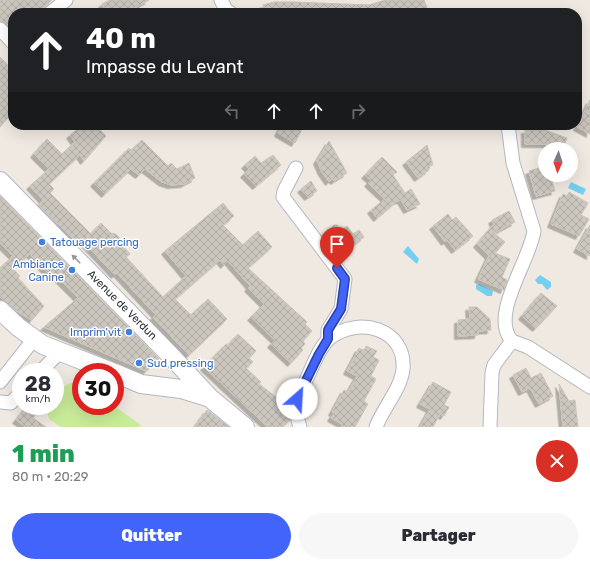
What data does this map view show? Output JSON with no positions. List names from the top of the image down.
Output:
{
  "streets": {
    "main road": ["Avenue de Verdun"]
  },
  "places": [
    "Tatouage percing",
    "Ambiance Canine",
    "Imprim'vit",
    "Sud pressing"
  ],
  "north": "bottom",
  "page": {
    "turn": ["40 m", "Impasse du Levant"],
    "speed": "28 km/h",
    "limit": "30",
    "heading": ["1 min", "80 m · 20:29"],
    "buttons": ["Quitter", "Partager"]
  }
}
